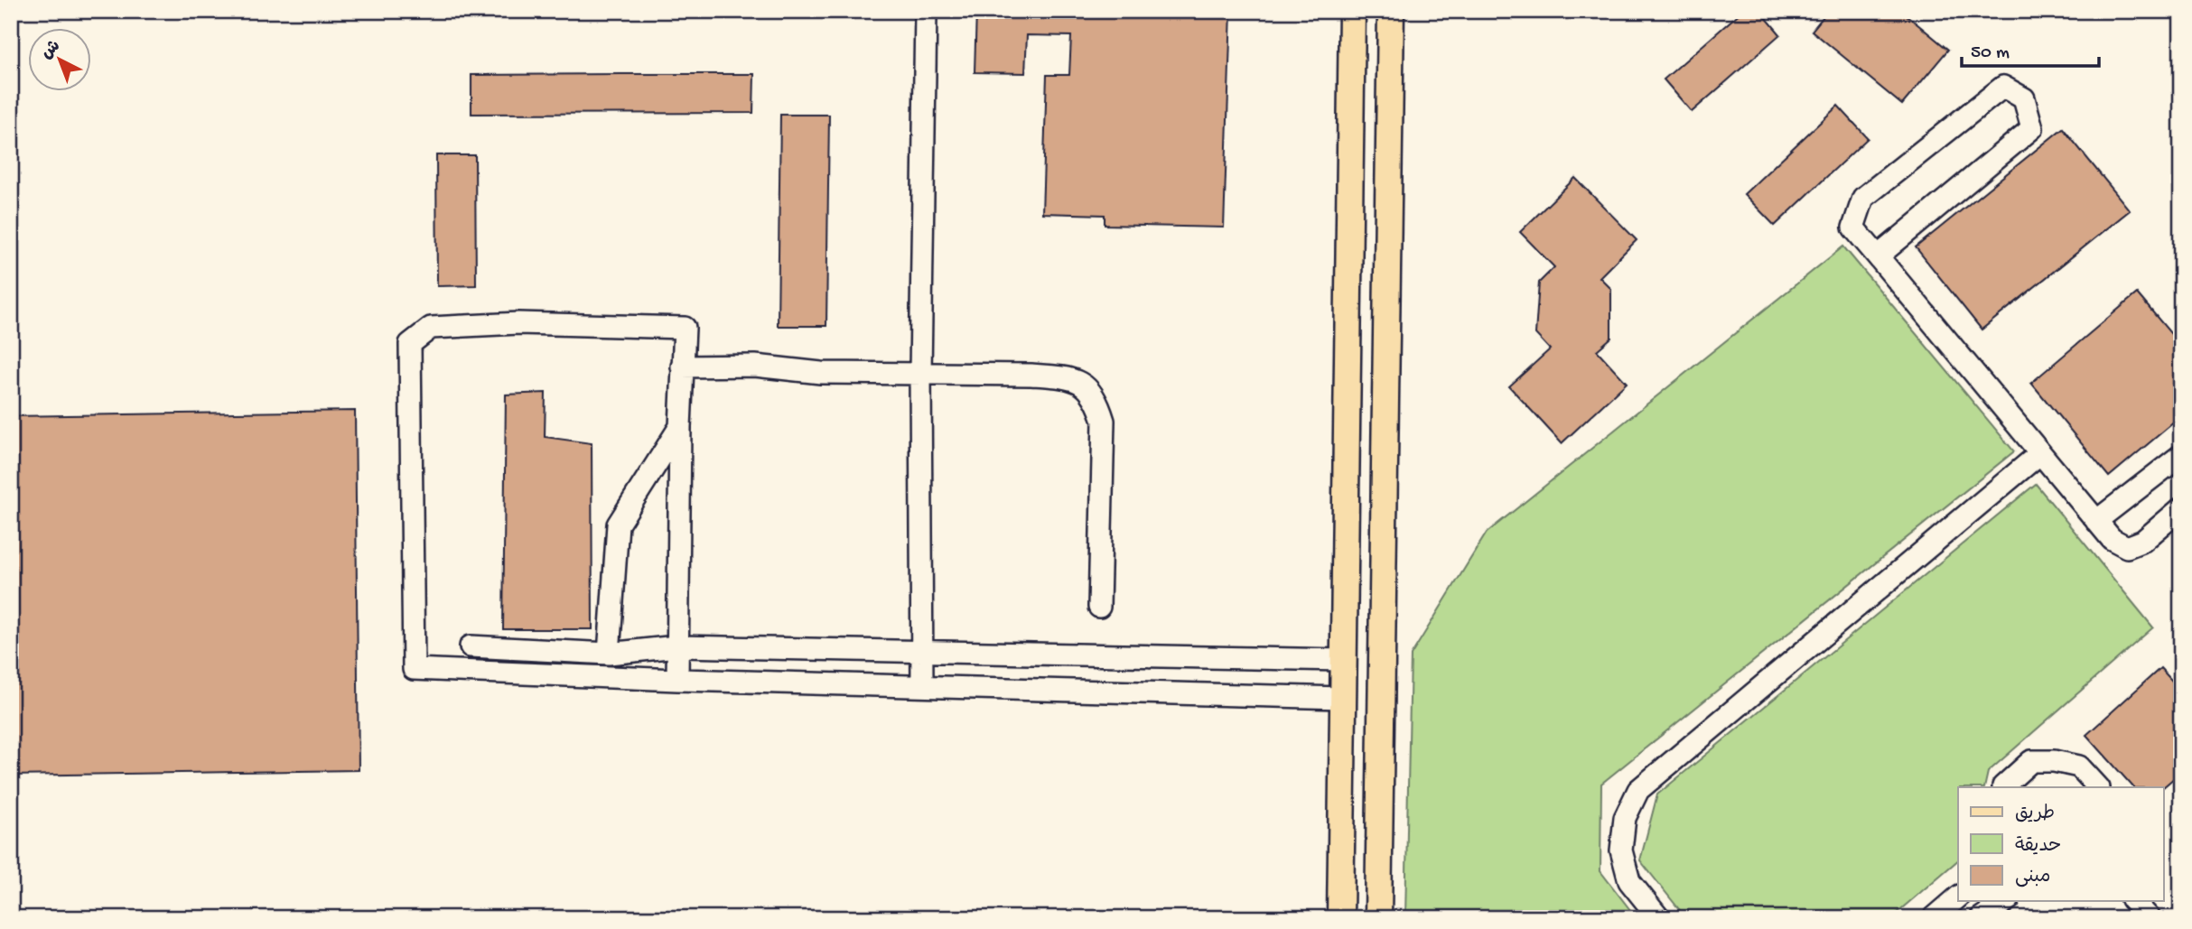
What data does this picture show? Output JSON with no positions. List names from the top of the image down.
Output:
{
  "legend": ["طريق", "حديقة", "مبنى"],
  "scale_bar": "50 m",
  "north": "top left"
}
